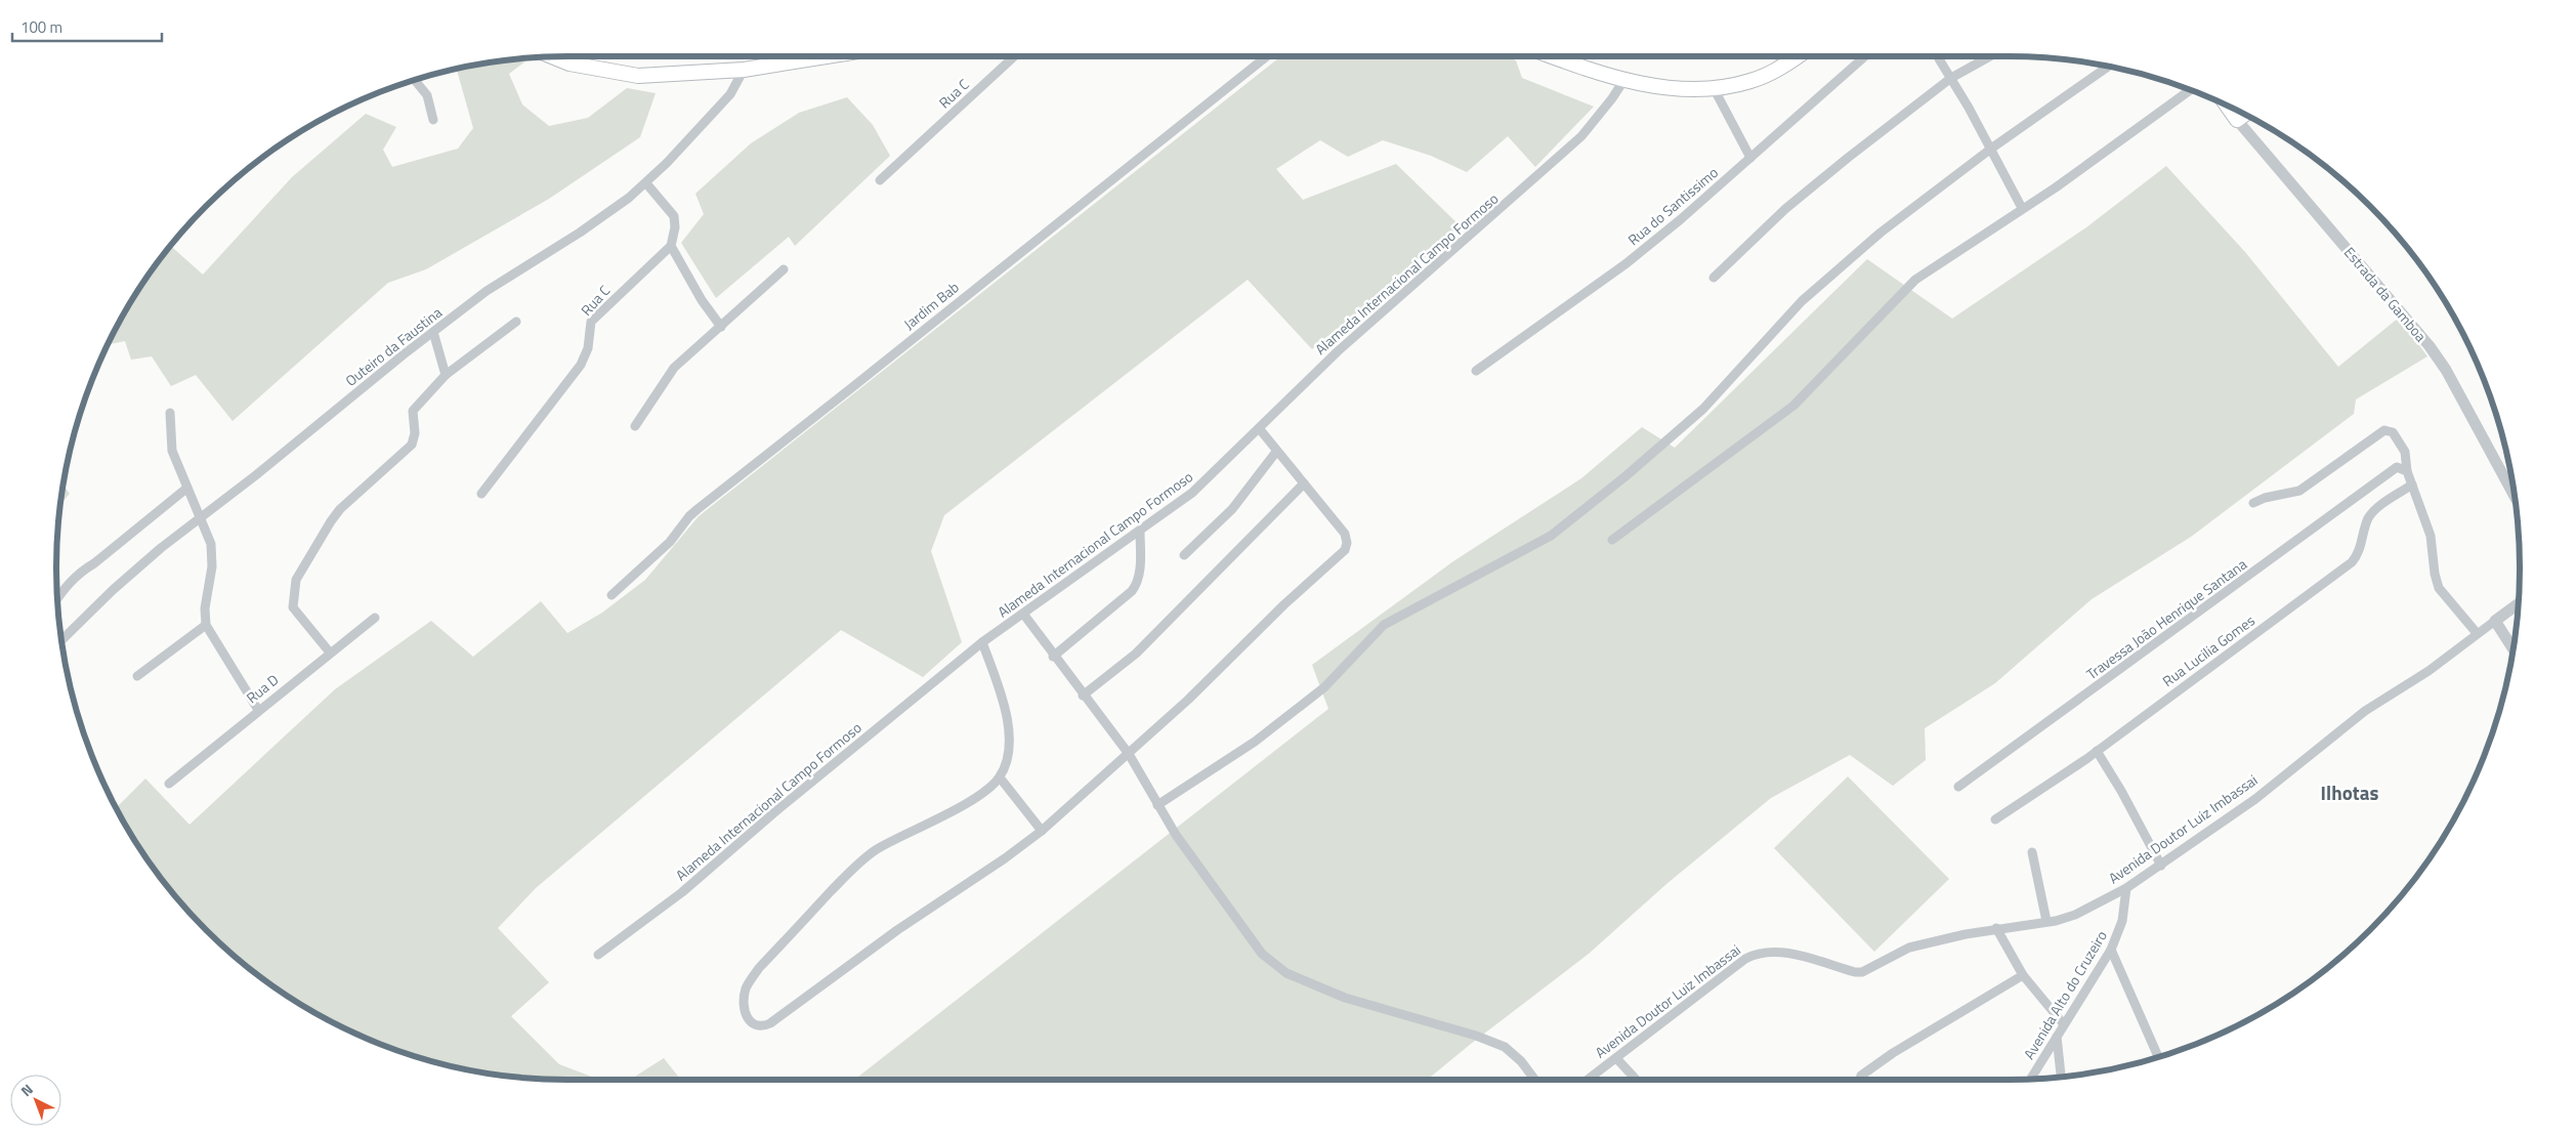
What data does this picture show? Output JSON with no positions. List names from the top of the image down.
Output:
{
  "streets": {
    "main road": ["Estrada da Gamboa"],
    "street": [
      "Rua C",
      "Rua do Santissimo",
      "Alameda Internacional Campo Formoso",
      "Jardim Bab",
      "Outeiro da Faustina",
      "Travessa João Henrique Santana",
      "Rua Lucilia Gomes",
      "Rua D",
      "Avenida Doutor Luiz Imbassai",
      "Avenida Alto do Cruzeiro"
    ]
  },
  "crossings": [
    ["Avenida Doutor Luiz Imbassai", "Avenida Alto do Cruzeiro"]
  ],
  "districts": ["Ilhotas"],
  "scale_bar": "100 m",
  "north": "top left"
}
